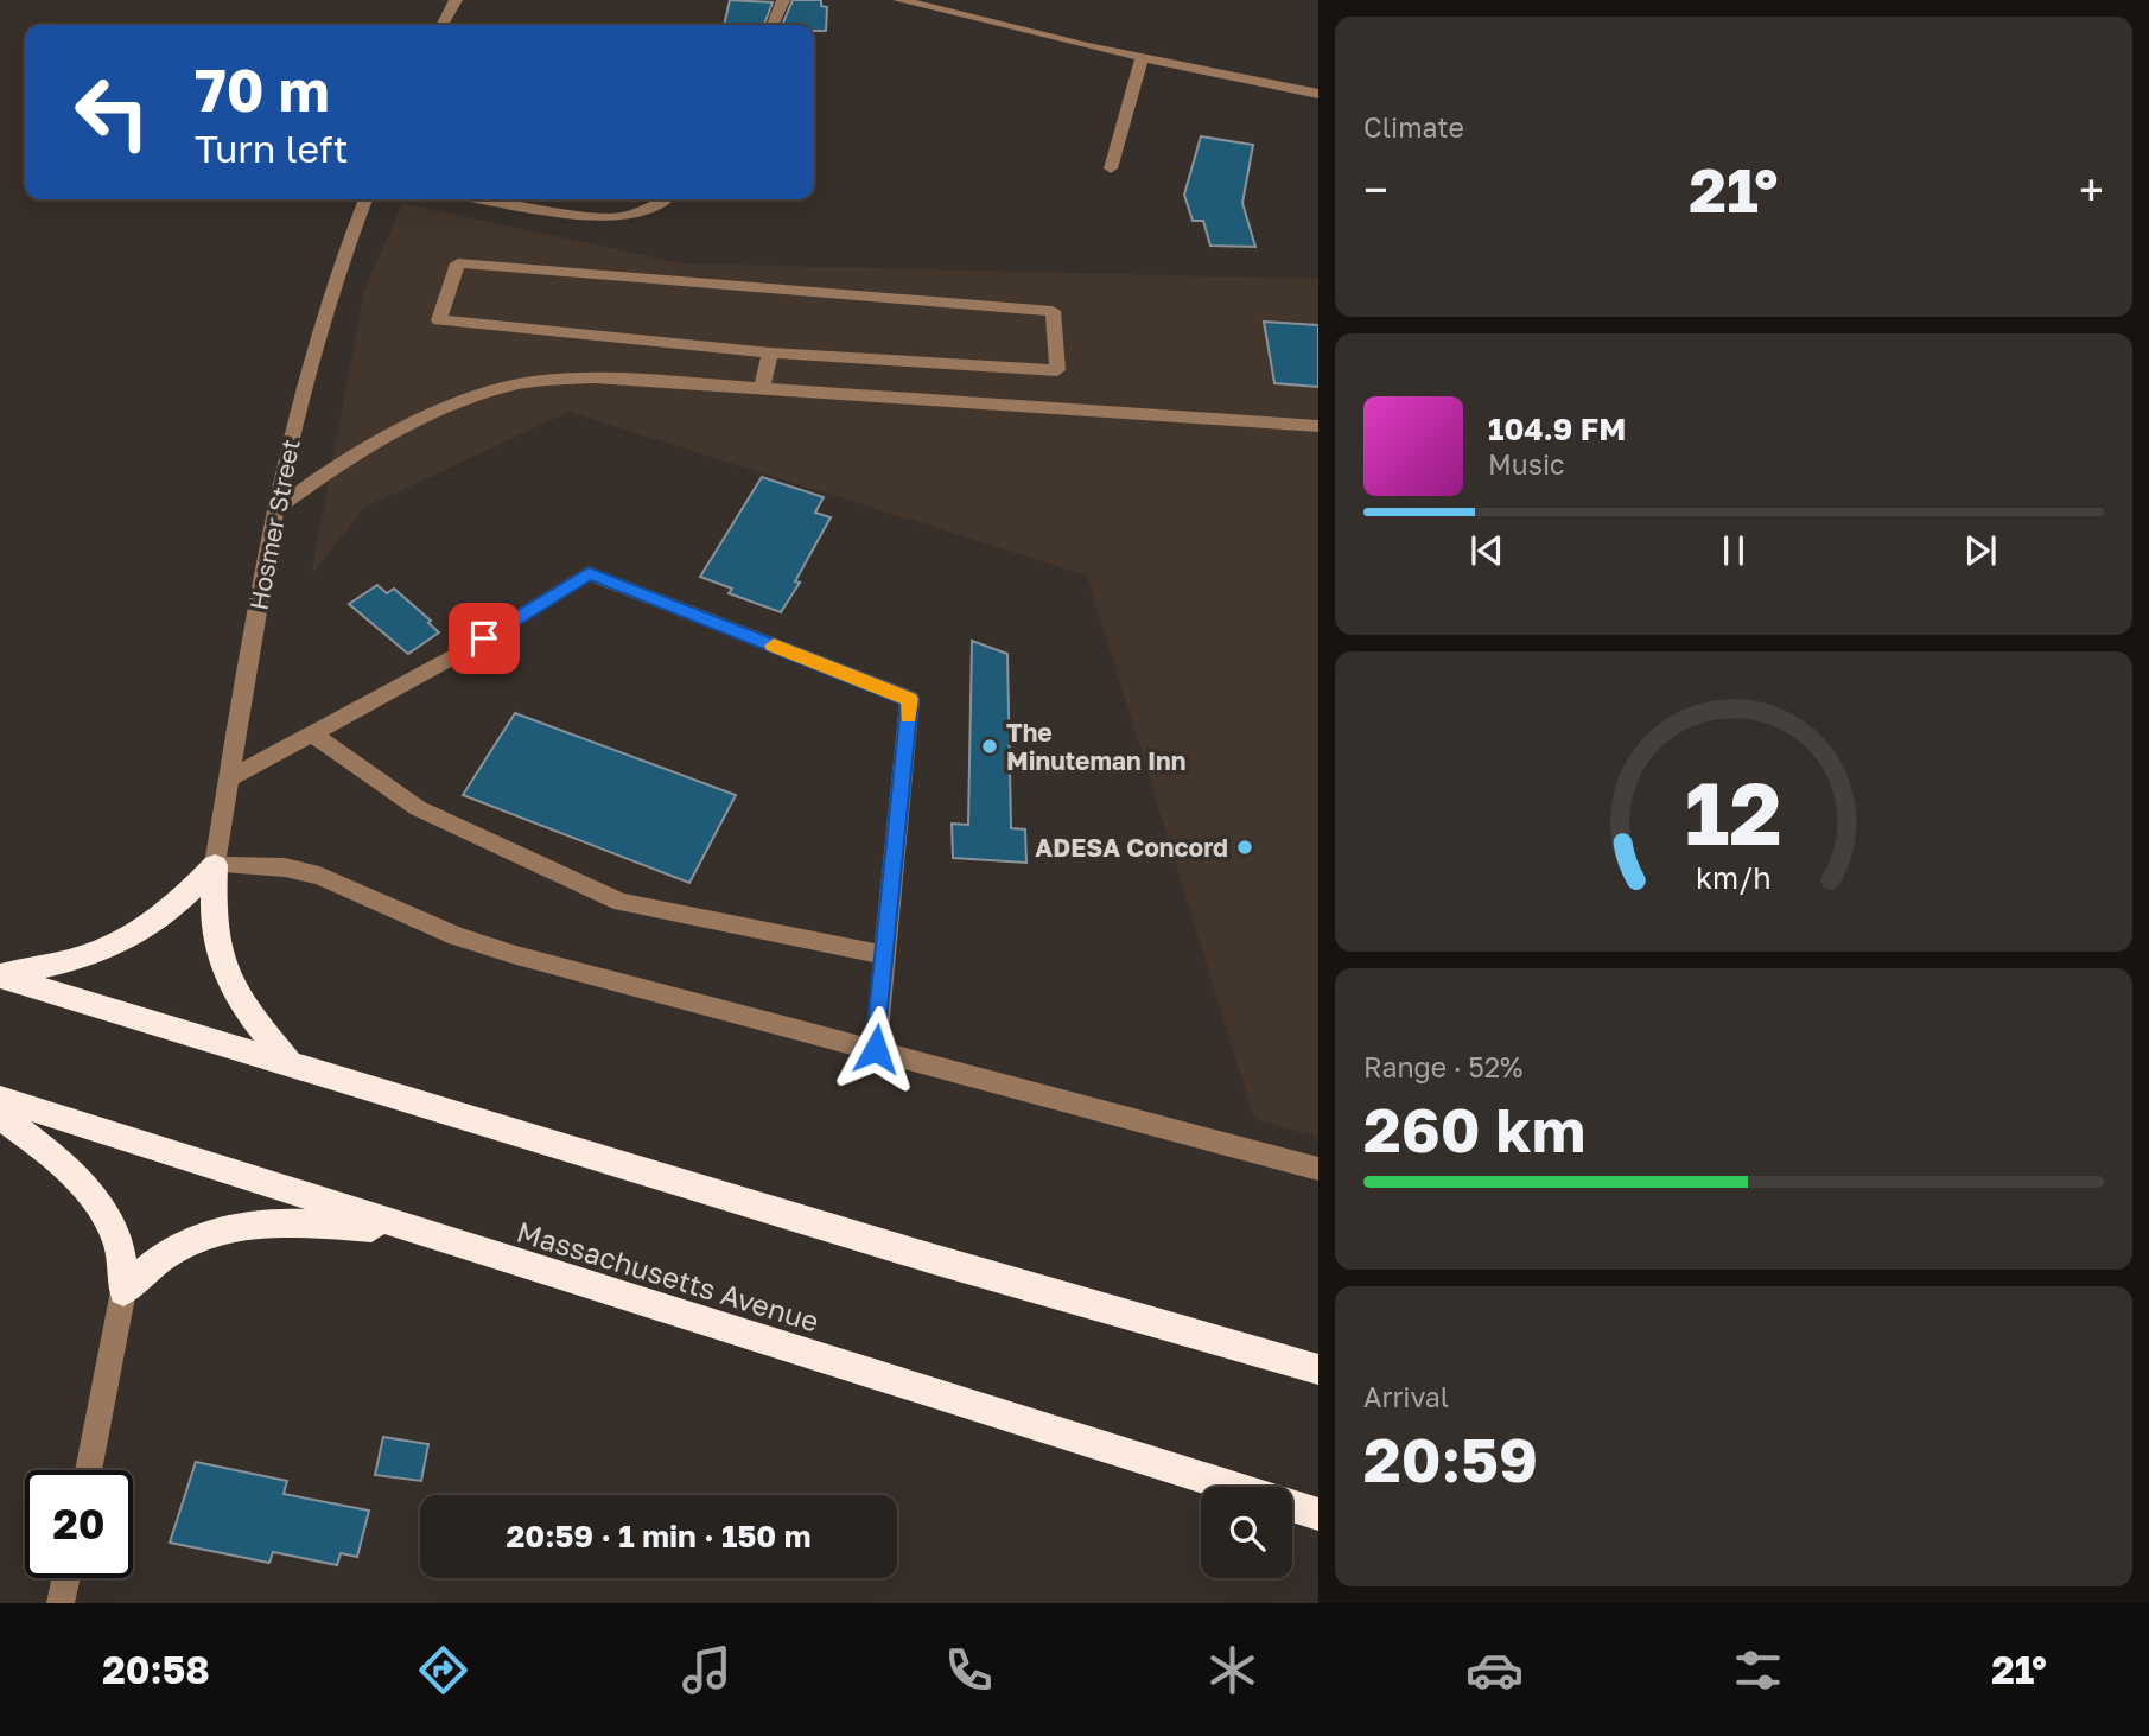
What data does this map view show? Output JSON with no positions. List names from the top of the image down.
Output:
{
  "streets": {
    "highway": ["Massachusetts Avenue"],
    "street": ["Hosmer Street"]
  },
  "places": ["The Minuteman Inn", "ADESA Concord"],
  "page": {
    "tile": [
      "Climate",
      ["Range · 52%", "260 km"],
      ["Arrival", "20:59"]
    ],
    "turn": ["70 m", "Turn left"],
    "heat": ["−", "21°", "+"],
    "song": ["104.9 FM", "Music"],
    "limit": "20",
    "trip": "20:59 · 1 min · 150 m",
    "tabs": ["20:58", "21°"],
    "gauge": ["12", "km/h"]
  }
}
